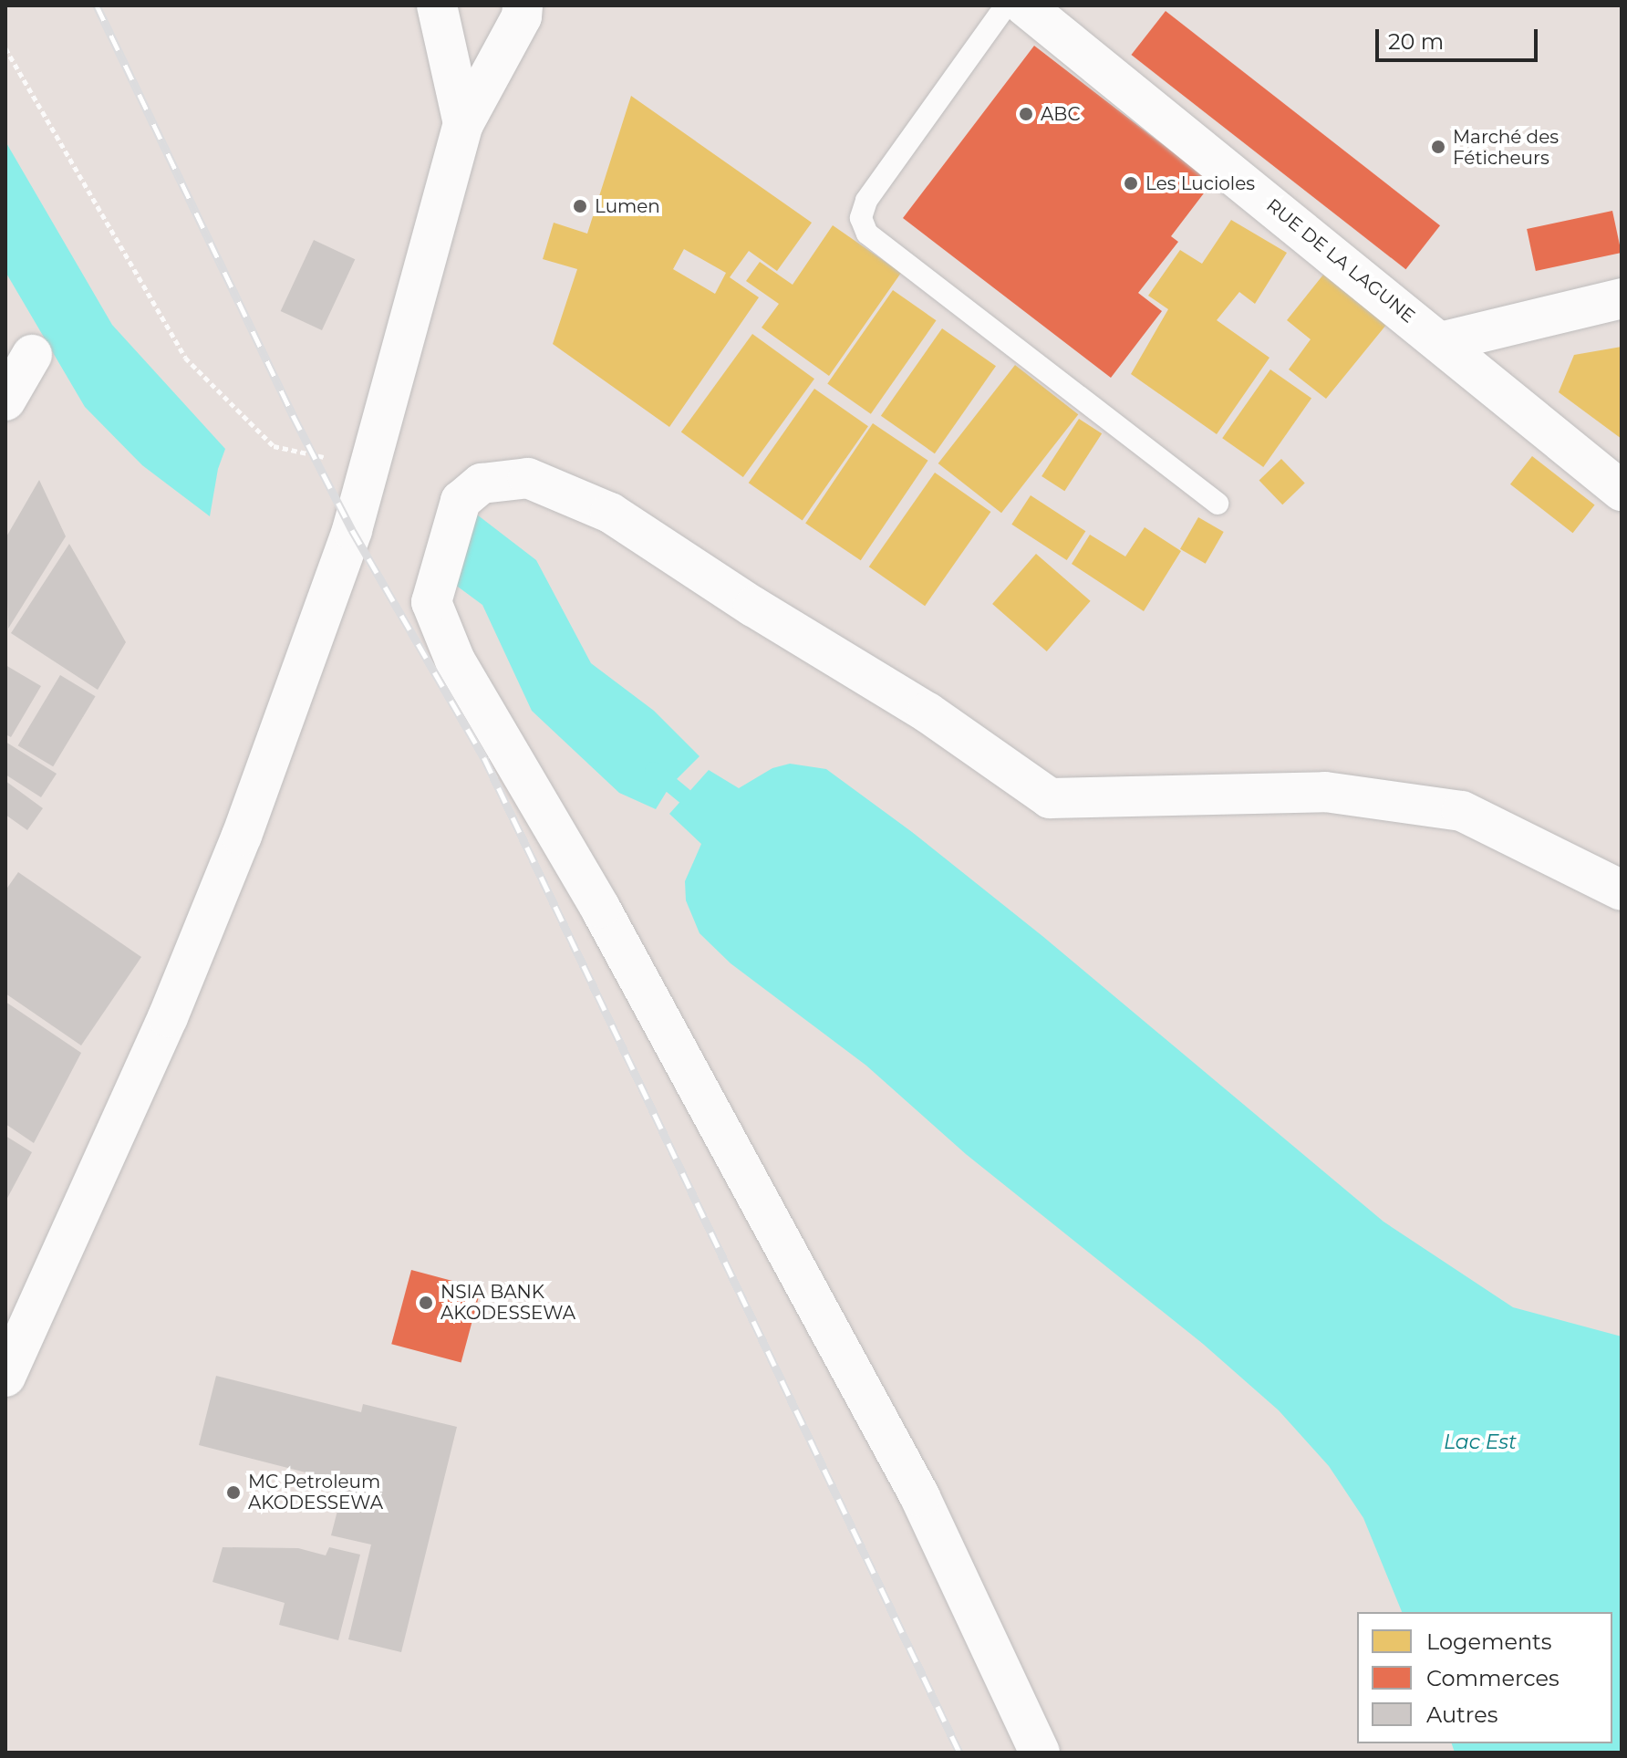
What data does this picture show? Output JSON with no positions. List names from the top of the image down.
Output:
{
  "streets": {
    "street": ["RUE DE LA LAGUNE"]
  },
  "water": ["Lac Est"],
  "places": [
    "ABC",
    "Marché des Féticheurs",
    "Les Lucioles",
    "Lumen",
    "NSIA BANK AKODESSEWA",
    "MC Petroleum AKODESSEWA"
  ],
  "legend": ["Logements", "Commerces", "Autres"],
  "scale_bar": "20 m"
}
